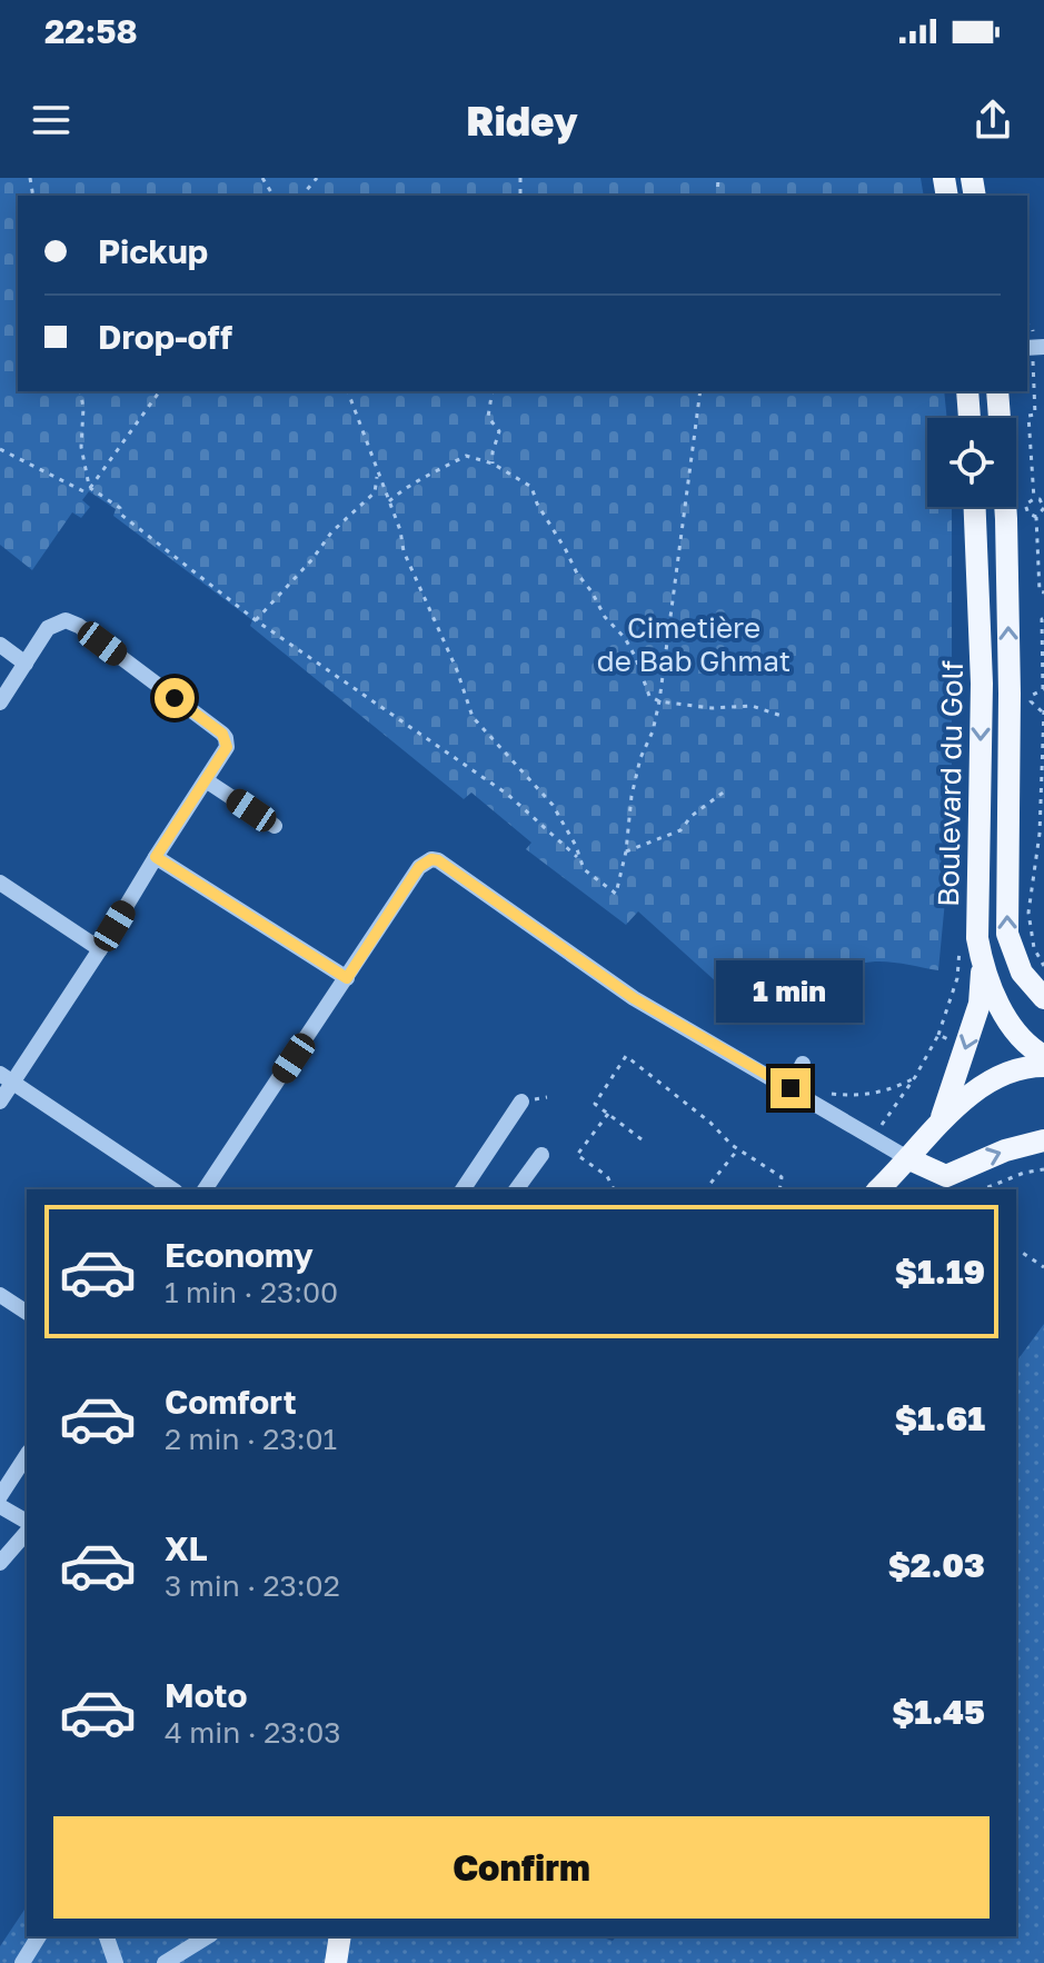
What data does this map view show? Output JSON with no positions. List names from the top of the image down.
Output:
{
  "streets": {
    "main road": ["Boulevard du Golf"]
  },
  "parks": ["Cimetière de Bab Ghmat"],
  "page": {
    "status": "22:58",
    "header": "Ridey",
    "banner": ["Pickup", "Drop-off"],
    "bubble": "1 min",
    "list": [
      {
        "name": "Economy",
        "note": "1 min · 23:00",
        "value": "$1.19"
      },
      {
        "name": "Comfort",
        "note": "2 min · 23:01",
        "value": "$1.61"
      },
      {
        "name": "XL",
        "note": "3 min · 23:02",
        "value": "$2.03"
      },
      {
        "name": "Moto",
        "note": "4 min · 23:03",
        "value": "$1.45"
      }
    ],
    "buttons": "Confirm"
  }
}
